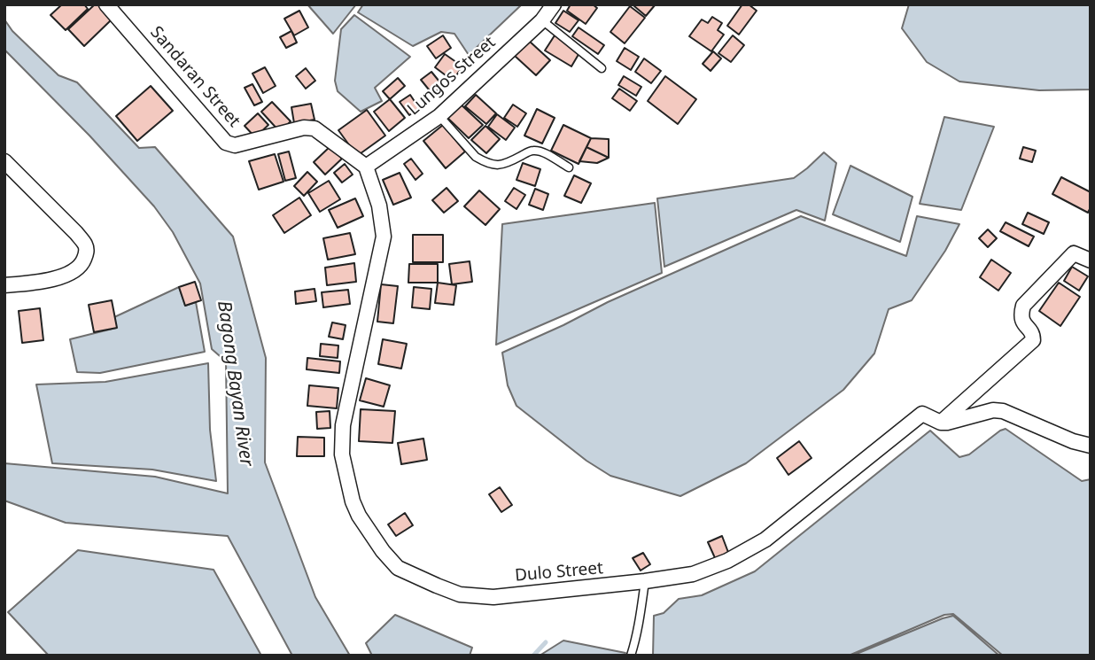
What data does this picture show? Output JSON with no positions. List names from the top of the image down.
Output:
{
  "streets": {
    "street": ["Lungos Street", "Sandaran Street", "Dulo Street"]
  },
  "crossings": [
    ["Lungos Street", "Sandaran Street"],
    ["Lungos Street", "Dulo Street"],
    ["Sandaran Street", "Dulo Street"]
  ],
  "water": ["Bagong Bayan River"]
}
